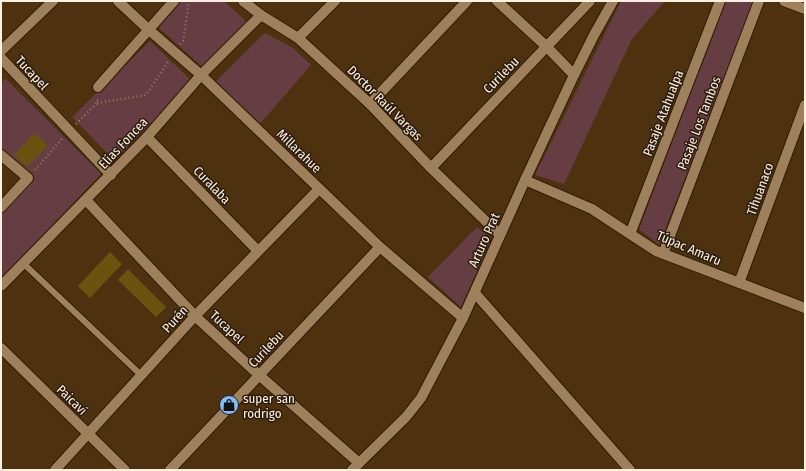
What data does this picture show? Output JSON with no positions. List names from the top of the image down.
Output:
{
  "streets": {
    "street": [
      "Tucapel",
      "Curilebu",
      "Doctor Raúl Vargas",
      "Pasaje Atahualpa",
      "Pasaje Los Tambos",
      "Elías Foncea",
      "Millarahue",
      "Curalaba",
      "Tihuanaco",
      "Arturo Prat",
      "Túpac Amaru",
      "Purén",
      "Paicaví"
    ]
  },
  "crossings": [
    ["Tucapel", "Curilebu"],
    ["Tucapel", "Elías Foncea"],
    ["Tucapel", "Arturo Prat"],
    ["Tucapel", "Purén"],
    ["Curilebu", "Doctor Raúl Vargas"],
    ["Curilebu", "Millarahue"],
    ["Doctor Raúl Vargas", "Elías Foncea"],
    ["Doctor Raúl Vargas", "Arturo Prat"],
    ["Pasaje Atahualpa", "Túpac Amaru"],
    ["Pasaje Los Tambos", "Túpac Amaru"],
    ["Elías Foncea", "Millarahue"],
    ["Elías Foncea", "Curalaba"],
    ["Millarahue", "Arturo Prat"],
    ["Millarahue", "Purén"],
    ["Curalaba", "Purén"],
    ["Tihuanaco", "Túpac Amaru"],
    ["Arturo Prat", "Túpac Amaru"],
    ["Purén", "Paicaví"]
  ],
  "places": {
    "shop": ["super san rodrigo"]
  }
}
